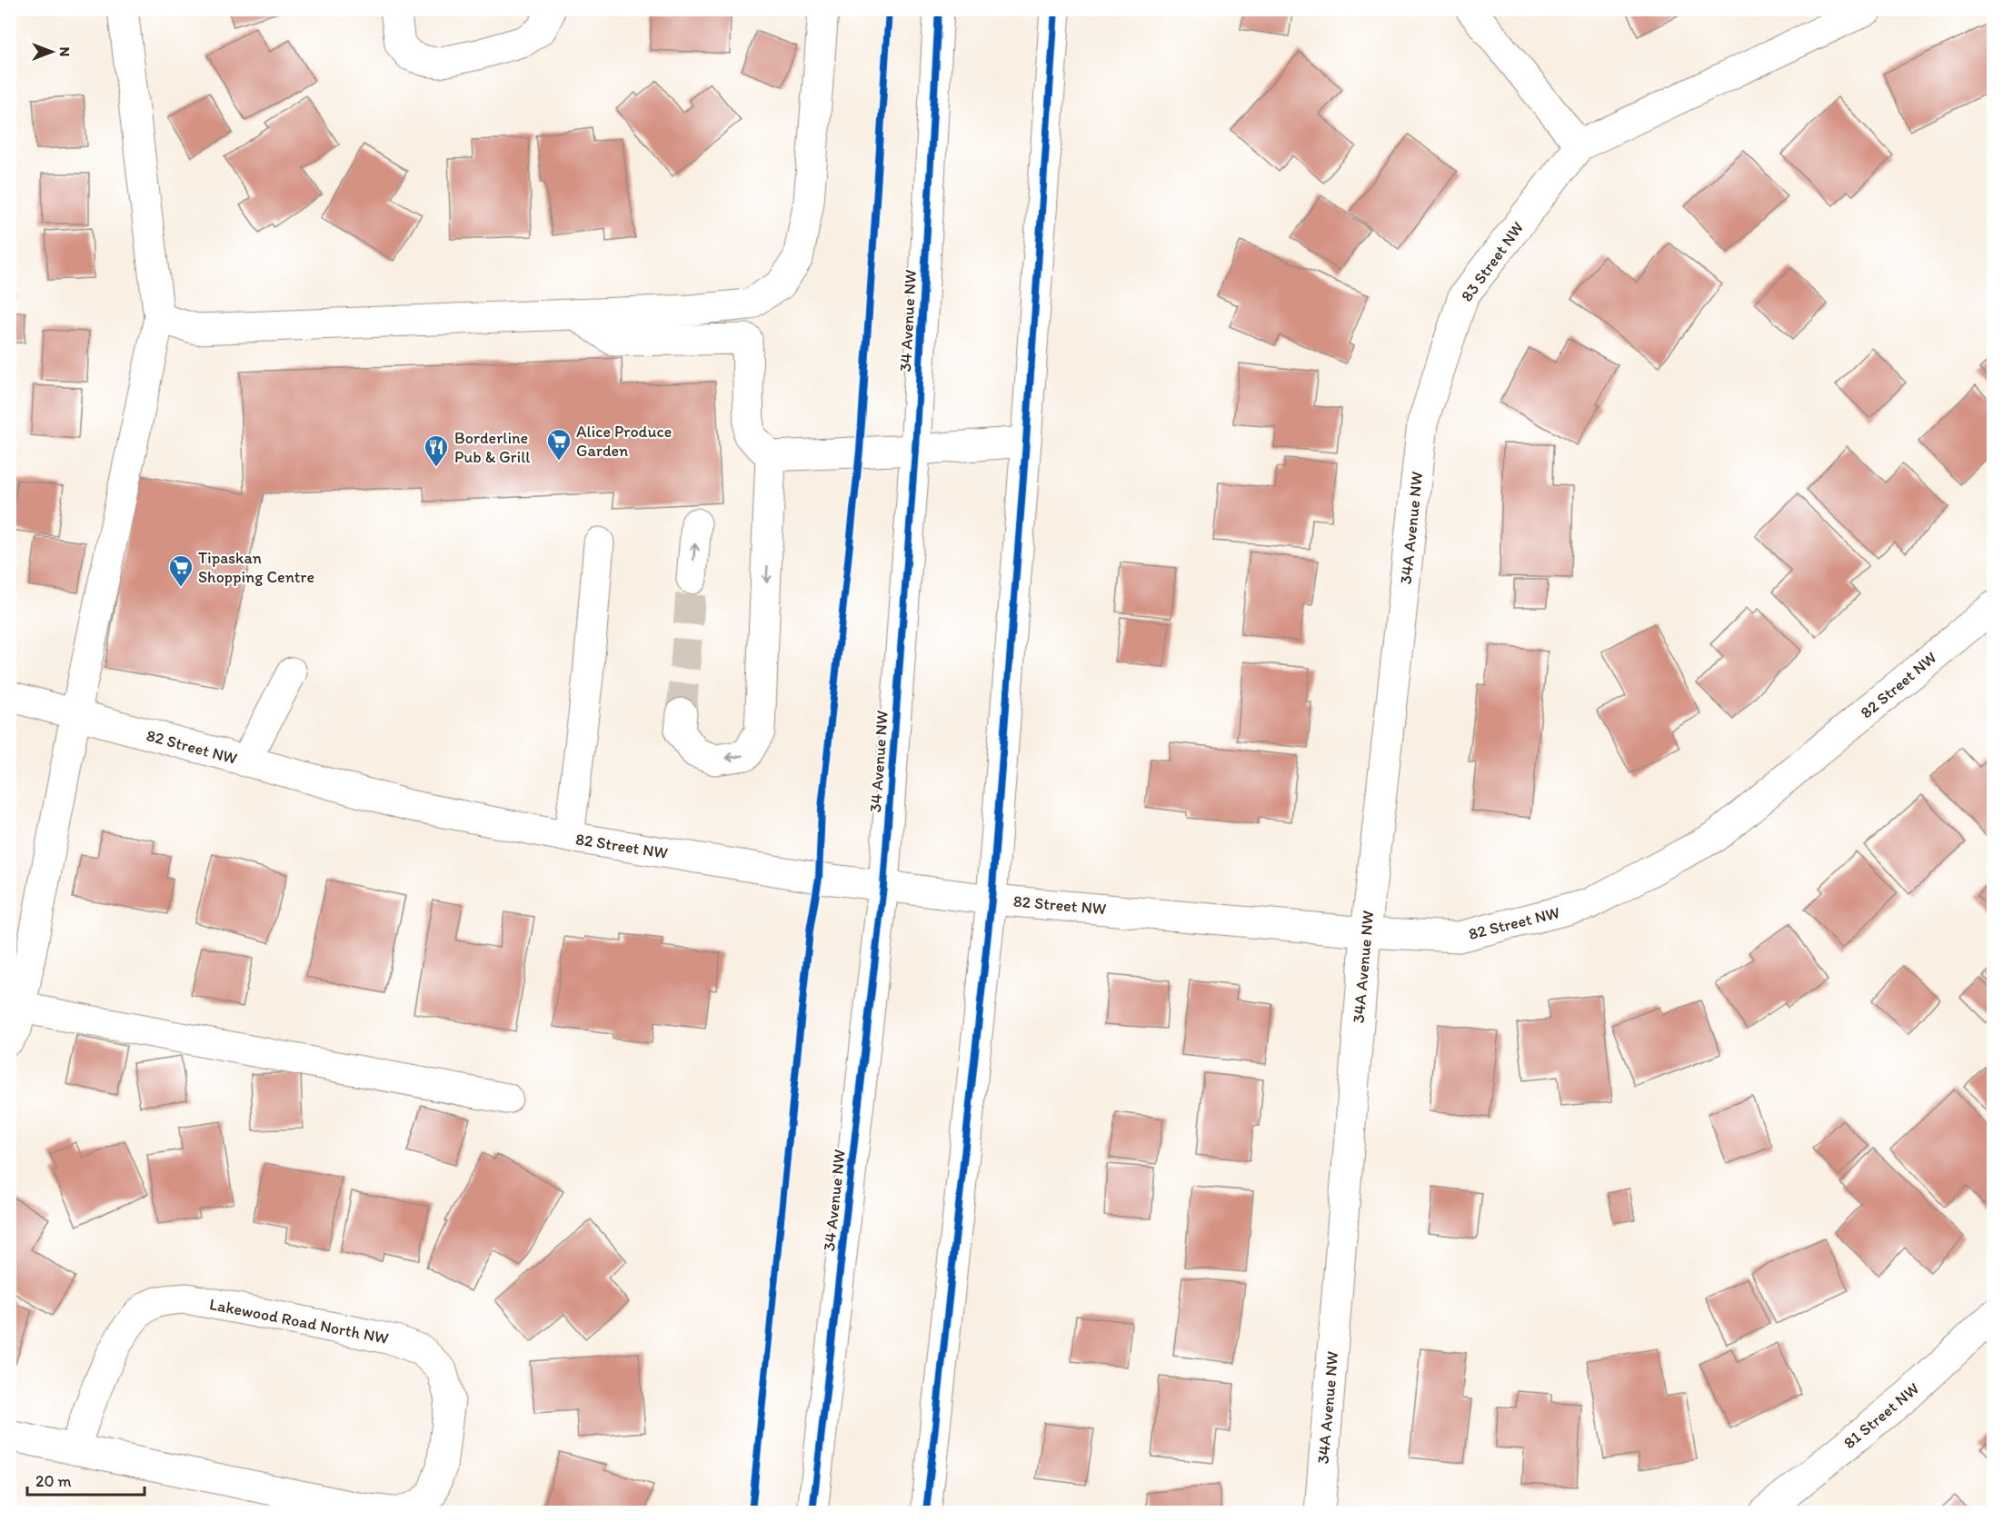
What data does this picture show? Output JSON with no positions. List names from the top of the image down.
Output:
{
  "streets": {
    "street": [
      "83 Street NW",
      "34 Avenue NW",
      "34A Avenue NW",
      "82 Street NW",
      "Lakewood Road North NW",
      "81 Street NW"
    ]
  },
  "crossings": [
    ["83 Street NW", "34A Avenue NW"],
    ["34 Avenue NW", "82 Street NW"],
    ["34A Avenue NW", "82 Street NW"]
  ],
  "places": {
    "supermarket": ["Alice Produce Garden", "Tipaskan Shopping Centre"],
    "restaurant": ["Borderline Pub & Grill"]
  },
  "scale_bar": "20 m",
  "north": "right"
}
